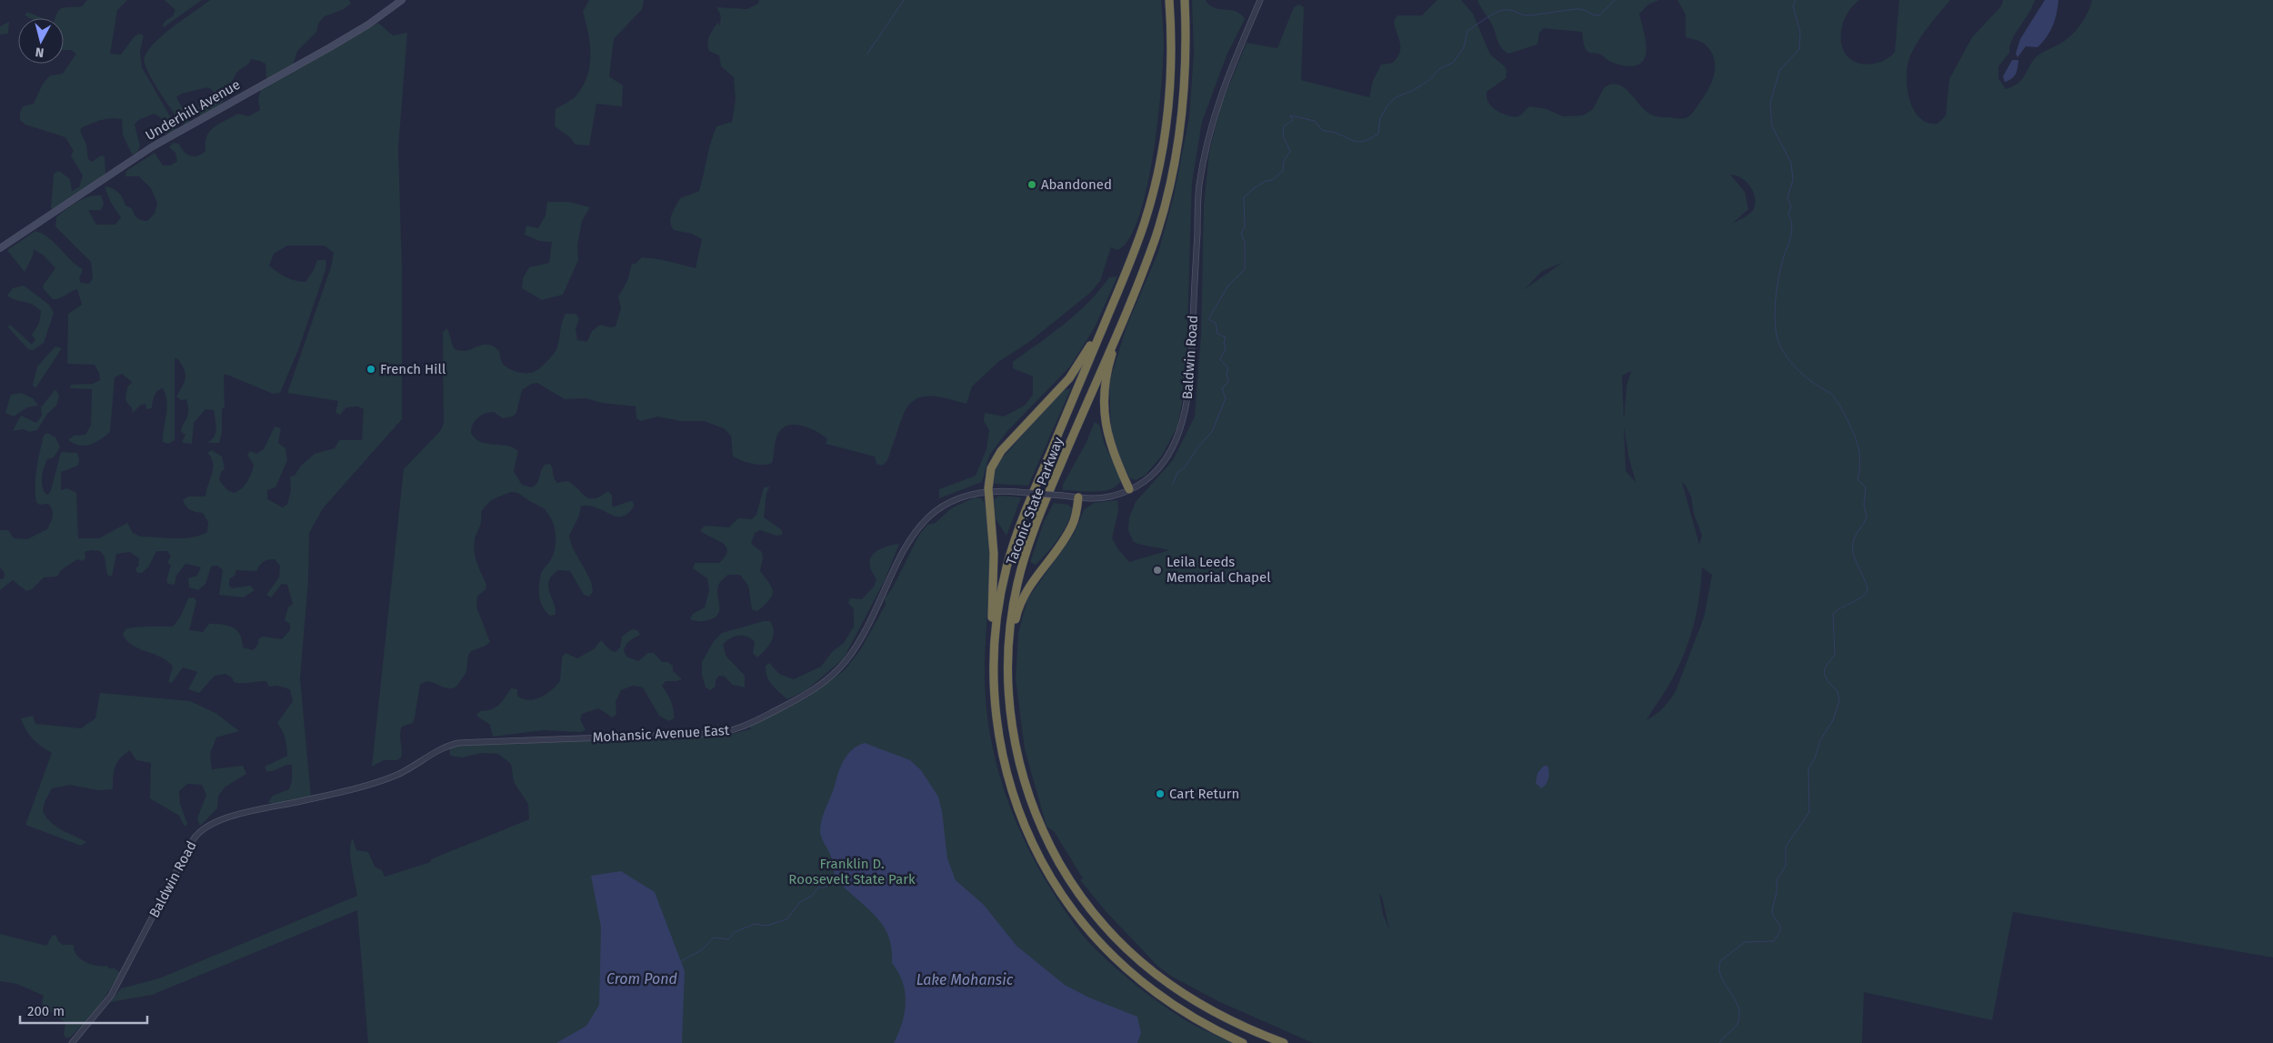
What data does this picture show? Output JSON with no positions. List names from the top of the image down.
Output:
{
  "streets": {
    "highway": ["Taconic State Parkway"],
    "main road": ["Underhill Avenue"],
    "street": ["Baldwin Road", "Mohansic Avenue East"]
  },
  "crossings": [
    ["Baldwin Road", "Mohansic Avenue East"]
  ],
  "water": ["Crom Pond", "Lake Mohansic"],
  "parks": ["Franklin D. Roosevelt State Park"],
  "places": [
    "Abandoned",
    "French Hill",
    "Leila Leeds Memorial Chapel",
    "Cart Return"
  ],
  "scale_bar": "200 m",
  "north": "bottom"
}
